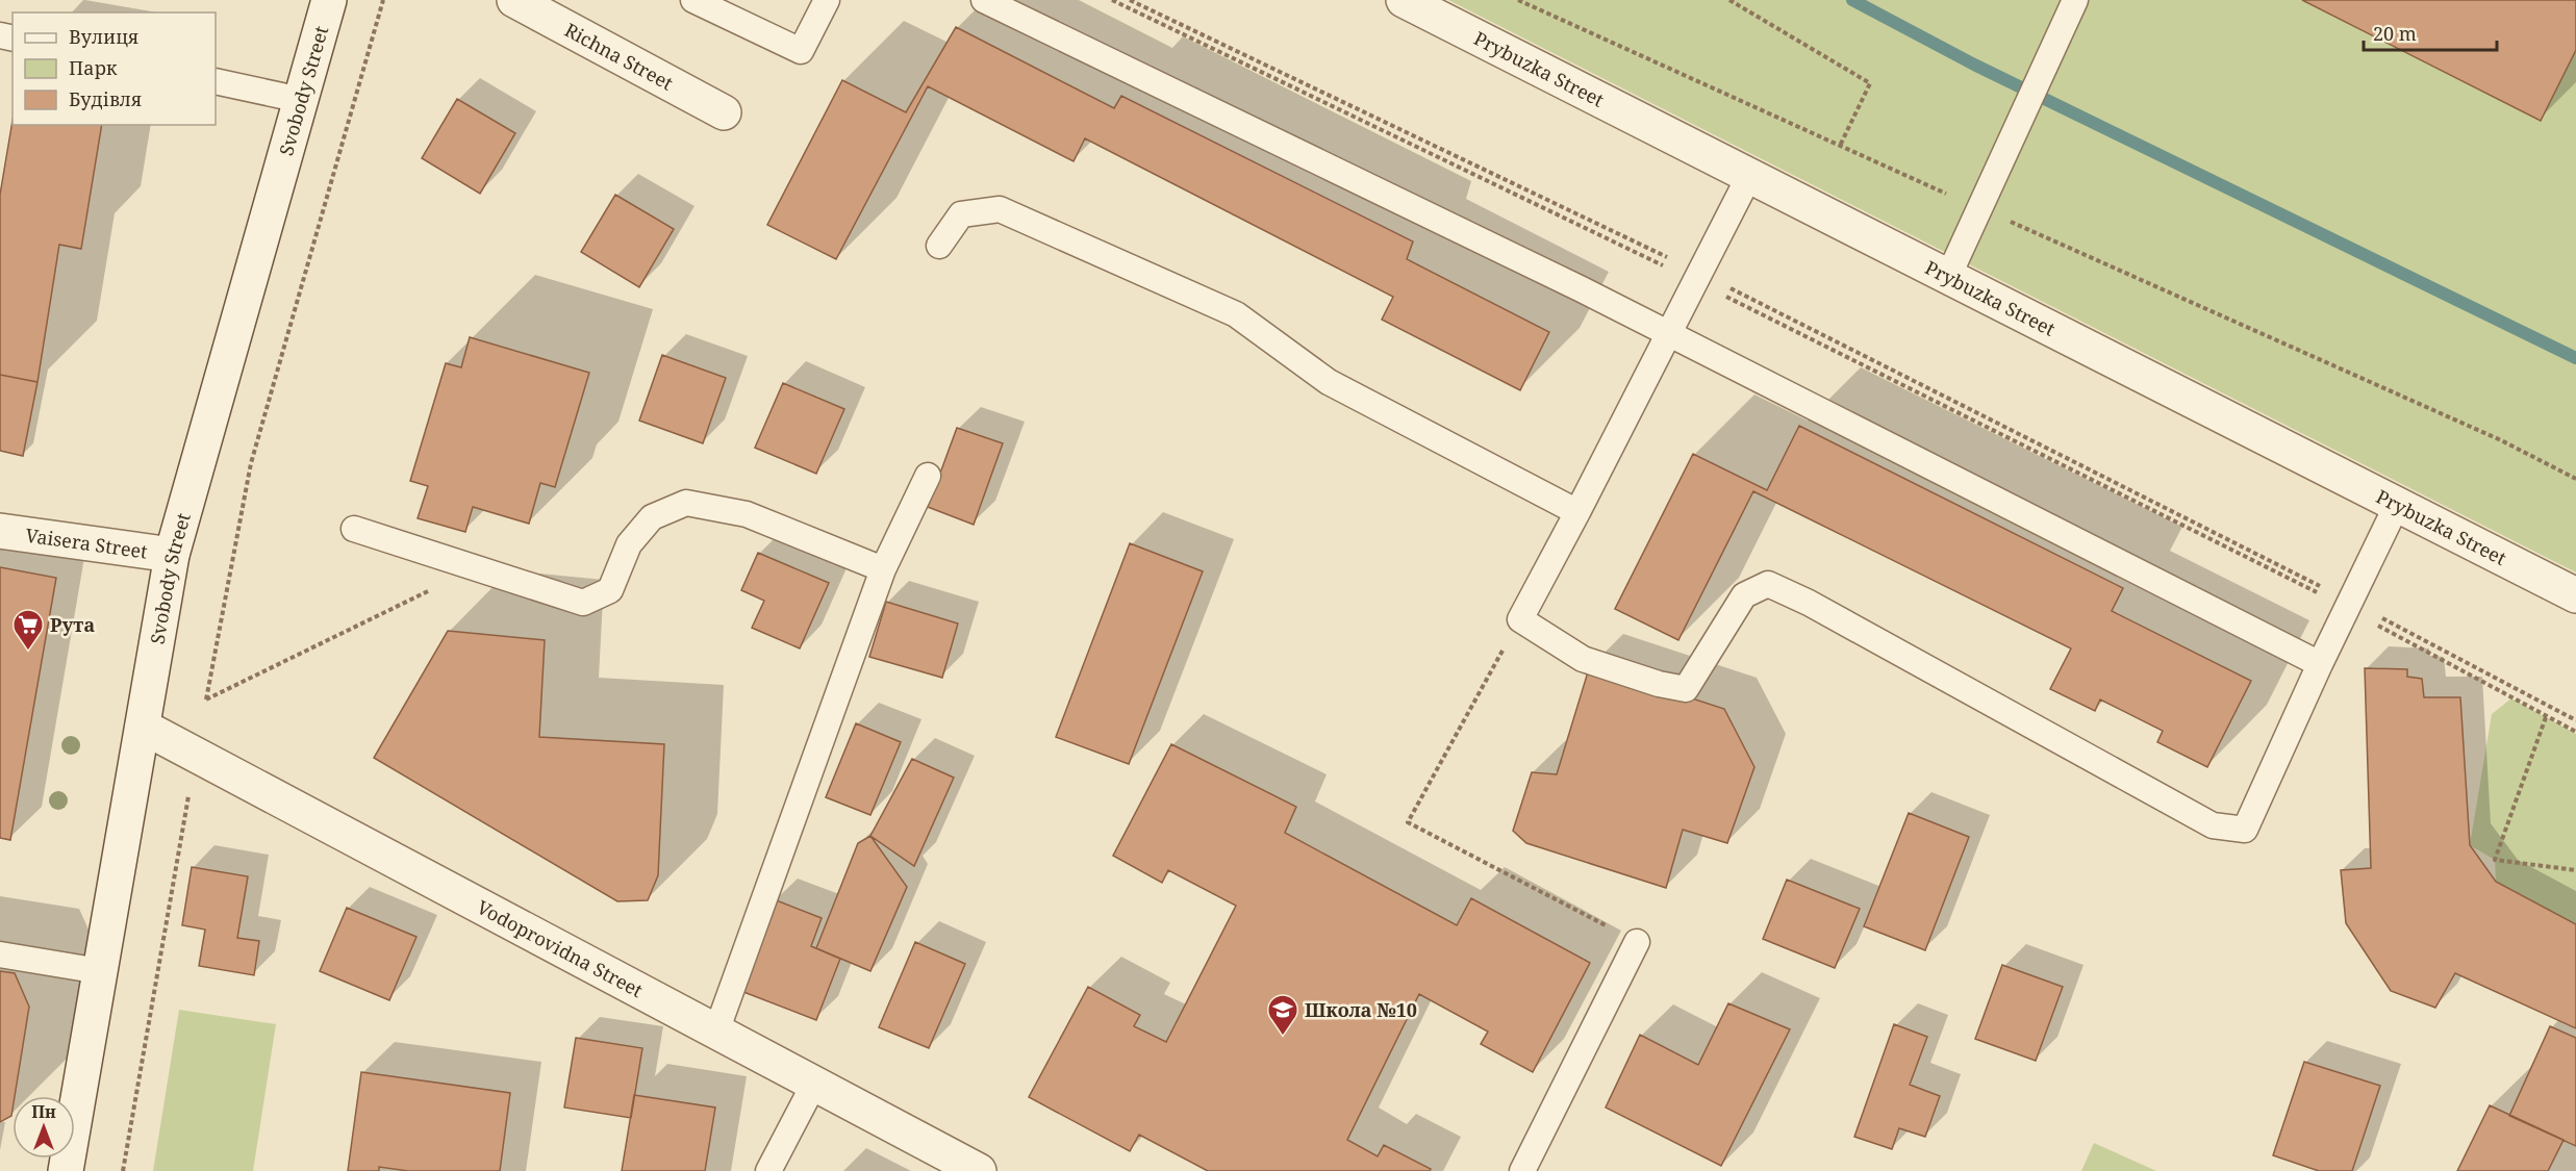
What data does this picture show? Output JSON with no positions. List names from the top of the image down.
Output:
{
  "streets": {
    "street": [
      "Richna Street",
      "Prybuzka Street",
      "Svobody Street",
      "Vaisera Street",
      "Vodoprovidna Street"
    ]
  },
  "crossings": [
    ["Svobody Street", "Vaisera Street"],
    ["Svobody Street", "Vodoprovidna Street"]
  ],
  "places": {
    "supermarket": ["Рута"],
    "school or university": ["Школа №10"]
  },
  "legend": ["Вулиця", "Парк", "Будівля"],
  "scale_bar": "20 m",
  "north": "top"
}
